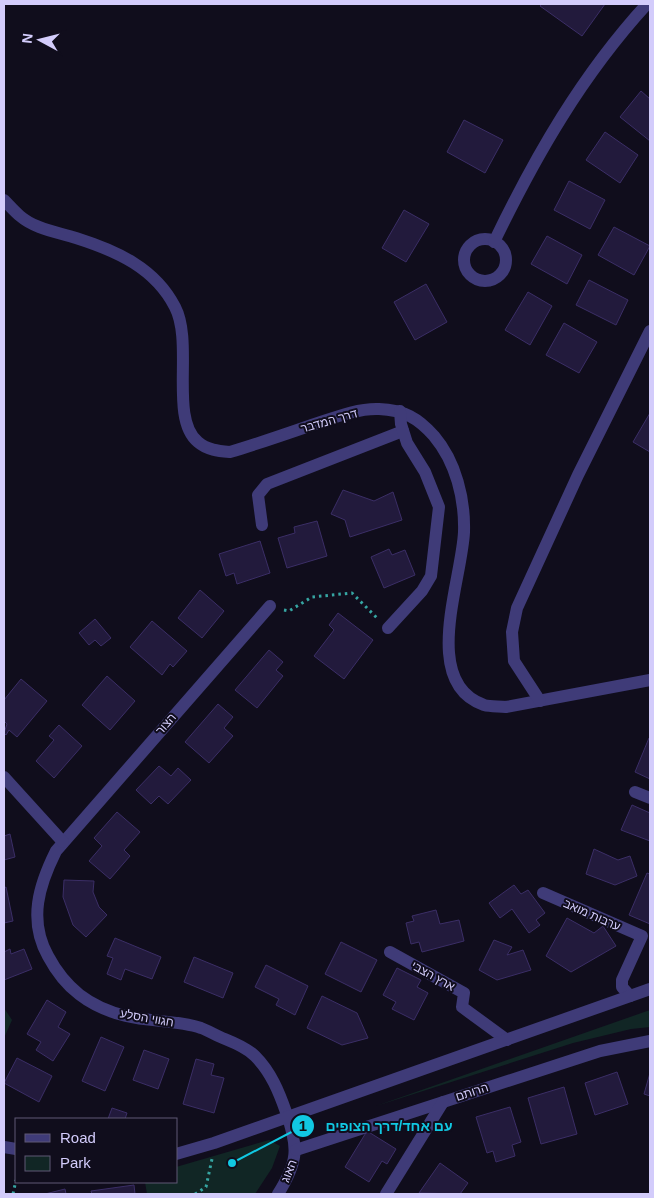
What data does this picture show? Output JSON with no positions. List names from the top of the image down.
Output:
{
  "streets": {
    "street": [
      "דרך המדבר",
      "הצור",
      "ערבות מואב",
      "ארץ הצבי",
      "חגווי הסלע",
      "הרותם",
      "האוג"
    ]
  },
  "crossings": [
    ["הצור", "חגווי הסלע"],
    ["חגווי הסלע", "האוג"],
    ["הרותם", "האוג"]
  ],
  "places": ["עם אחד/דרך הצופים"],
  "legend": ["Road", "Park"],
  "north": "left"
}
